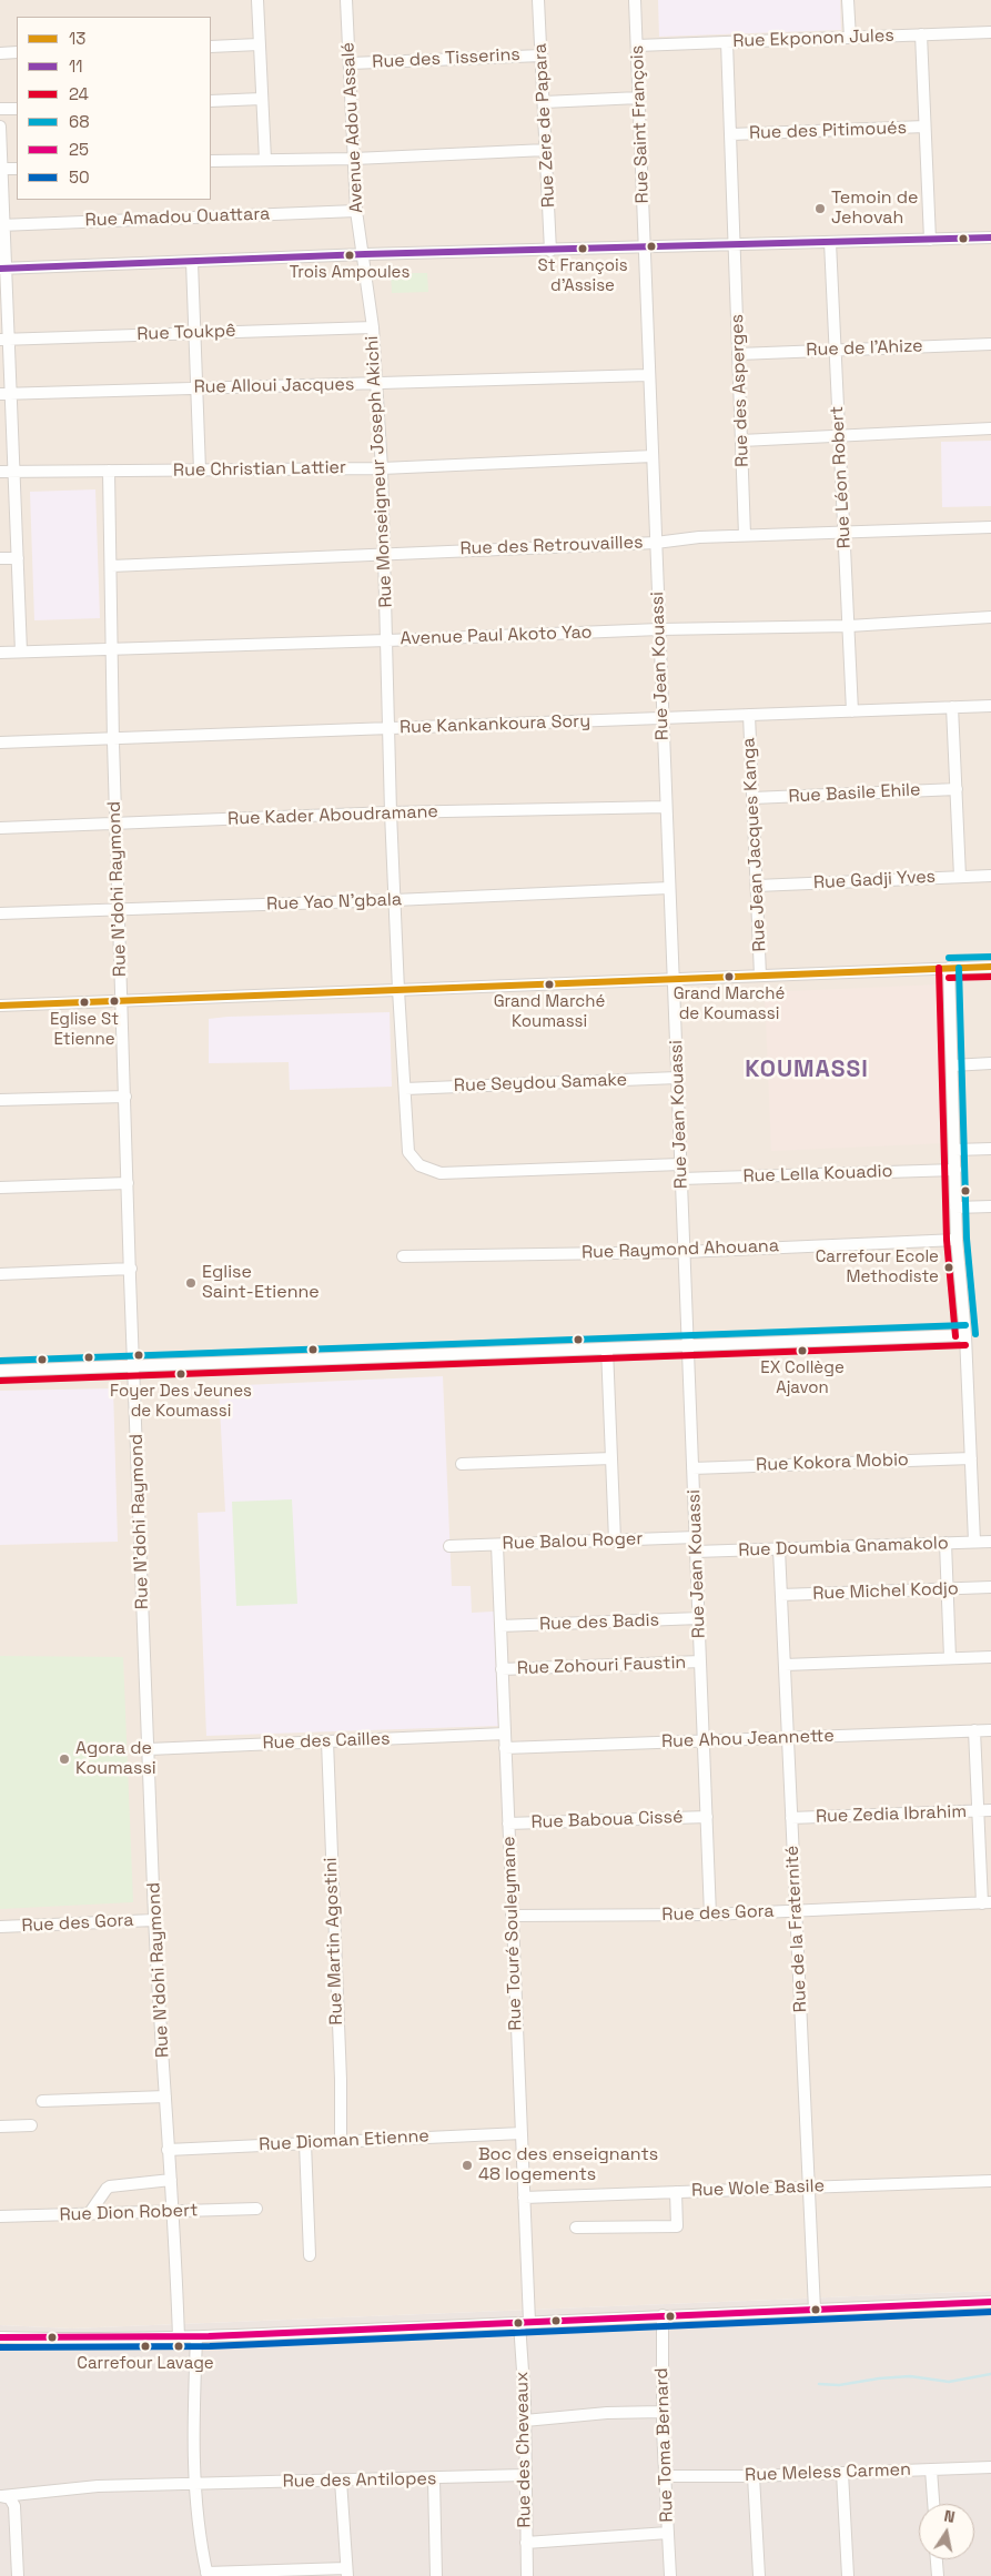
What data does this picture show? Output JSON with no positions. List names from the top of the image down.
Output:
{
  "streets": {
    "street": [
      "Rue Ekponon Jules",
      "Rue des Tisserins",
      "Rue Saint François",
      "Rue Zere de Papara",
      "Avenue Adou Assalé",
      "Rue des Pitimoués",
      "Rue Amadou Ouattara",
      "Rue Toukpê",
      "Rue de l'Ahize",
      "Rue Alloui Jacques",
      "Rue des Asperges",
      "Rue Christian Lattier",
      "Rue Monseigneur Joseph Akichi",
      "Rue Léon Robert",
      "Rue des Retrouvailles",
      "Avenue Paul Akoto Yao",
      "Rue Jean Kouassi",
      "Rue Kankankoura Sory",
      "Rue Basile Ehile",
      "Rue Kader Aboudramane",
      "Rue Jean Jacques Kanga",
      "Rue Gadji Yves",
      "Rue N'dohi Raymond",
      "Rue Yao N'gbala",
      "Rue Seydou Samake",
      "Rue Lella Kouadio",
      "Rue Raymond Ahouana",
      "Rue Kokora Mobio",
      "Rue Balou Roger",
      "Rue Doumbia Gnamakolo",
      "Rue Michel Kodjo",
      "Rue des Badis",
      "Rue Zohouri Faustin",
      "Rue Ahou Jeannette",
      "Rue des Cailles",
      "Rue Zedia Ibrahim",
      "Rue Baboua Cissé",
      "Rue des Gora",
      "Rue de la Fraternité",
      "Rue Touré Souleymane",
      "Rue Martin Agostini",
      "Rue Dioman Etienne",
      "Rue Wole Basile",
      "Rue Dion Robert",
      "Rue Toma Bernard",
      "Rue des Cheveaux",
      "Rue Meless Carmen",
      "Rue des Antilopes"
    ]
  },
  "crossings": [
    ["Rue Ekponon Jules", "Rue Saint François"],
    ["Rue Ekponon Jules", "Rue des Asperges"],
    ["Rue des Tisserins", "Rue Zere de Papara"],
    ["Rue des Tisserins", "Avenue Adou Assalé"],
    ["Rue Saint François", "Rue Jean Kouassi"],
    ["Avenue Adou Assalé", "Rue Amadou Ouattara"],
    ["Avenue Adou Assalé", "Rue Monseigneur Joseph Akichi"],
    ["Rue des Pitimoués", "Rue des Asperges"],
    ["Rue Toukpê", "Rue Monseigneur Joseph Akichi"],
    ["Rue de l'Ahize", "Rue des Asperges"],
    ["Rue de l'Ahize", "Rue Léon Robert"],
    ["Rue Alloui Jacques", "Rue Monseigneur Joseph Akichi"],
    ["Rue Alloui Jacques", "Rue Jean Kouassi"],
    ["Rue des Asperges", "Rue des Retrouvailles"],
    ["Rue Christian Lattier", "Rue Monseigneur Joseph Akichi"],
    ["Rue Christian Lattier", "Rue Jean Kouassi"],
    ["Rue Christian Lattier", "Rue N'dohi Raymond"],
    ["Rue Monseigneur Joseph Akichi", "Rue des Retrouvailles"],
    ["Rue Monseigneur Joseph Akichi", "Avenue Paul Akoto Yao"],
    ["Rue Monseigneur Joseph Akichi", "Rue Jean Kouassi"],
    ["Rue Monseigneur Joseph Akichi", "Rue Kankankoura Sory"],
    ["Rue Monseigneur Joseph Akichi", "Rue Kader Aboudramane"],
    ["Rue Monseigneur Joseph Akichi", "Rue Yao N'gbala"],
    ["Rue Monseigneur Joseph Akichi", "Rue Seydou Samake"],
    ["Rue Léon Robert", "Rue des Retrouvailles"],
    ["Rue Léon Robert", "Avenue Paul Akoto Yao"],
    ["Rue Léon Robert", "Rue Kankankoura Sory"],
    ["Rue des Retrouvailles", "Rue Jean Kouassi"],
    ["Rue des Retrouvailles", "Rue N'dohi Raymond"],
    ["Avenue Paul Akoto Yao", "Rue Jean Kouassi"],
    ["Avenue Paul Akoto Yao", "Rue N'dohi Raymond"],
    ["Rue Jean Kouassi", "Rue Kankankoura Sory"],
    ["Rue Jean Kouassi", "Rue Kader Aboudramane"],
    ["Rue Jean Kouassi", "Rue Yao N'gbala"],
    ["Rue Jean Kouassi", "Rue Seydou Samake"],
    ["Rue Jean Kouassi", "Rue Lella Kouadio"],
    ["Rue Jean Kouassi", "Rue Raymond Ahouana"],
    ["Rue Jean Kouassi", "Rue Kokora Mobio"],
    ["Rue Jean Kouassi", "Rue Balou Roger"],
    ["Rue Jean Kouassi", "Rue Doumbia Gnamakolo"],
    ["Rue Jean Kouassi", "Rue des Badis"],
    ["Rue Jean Kouassi", "Rue Zohouri Faustin"],
    ["Rue Jean Kouassi", "Rue Ahou Jeannette"],
    ["Rue Jean Kouassi", "Rue Baboua Cissé"],
    ["Rue Jean Kouassi", "Rue des Gora"],
    ["Rue Kankankoura Sory", "Rue Jean Jacques Kanga"],
    ["Rue Kankankoura Sory", "Rue N'dohi Raymond"],
    ["Rue Basile Ehile", "Rue Jean Jacques Kanga"],
    ["Rue Kader Aboudramane", "Rue N'dohi Raymond"],
    ["Rue Jean Jacques Kanga", "Rue Gadji Yves"],
    ["Rue N'dohi Raymond", "Rue Yao N'gbala"],
    ["Rue N'dohi Raymond", "Rue des Cailles"],
    ["Rue N'dohi Raymond", "Rue des Gora"],
    ["Rue N'dohi Raymond", "Rue Dioman Etienne"],
    ["Rue N'dohi Raymond", "Rue Dion Robert"],
    ["Rue Balou Roger", "Rue Touré Souleymane"],
    ["Rue Doumbia Gnamakolo", "Rue de la Fraternité"],
    ["Rue Michel Kodjo", "Rue de la Fraternité"],
    ["Rue des Badis", "Rue Touré Souleymane"],
    ["Rue Zohouri Faustin", "Rue Touré Souleymane"],
    ["Rue Ahou Jeannette", "Rue de la Fraternité"],
    ["Rue Ahou Jeannette", "Rue Touré Souleymane"],
    ["Rue des Cailles", "Rue Touré Souleymane"],
    ["Rue des Cailles", "Rue Martin Agostini"],
    ["Rue Zedia Ibrahim", "Rue de la Fraternité"],
    ["Rue Baboua Cissé", "Rue Touré Souleymane"],
    ["Rue des Gora", "Rue de la Fraternité"],
    ["Rue des Gora", "Rue Touré Souleymane"],
    ["Rue de la Fraternité", "Rue Wole Basile"],
    ["Rue Touré Souleymane", "Rue Dioman Etienne"],
    ["Rue Touré Souleymane", "Rue Wole Basile"],
    ["Rue Touré Souleymane", "Rue des Cheveaux"],
    ["Rue Martin Agostini", "Rue Dioman Etienne"],
    ["Rue Toma Bernard", "Rue Meless Carmen"],
    ["Rue des Cheveaux", "Rue des Antilopes"]
  ],
  "districts": ["KOUMASSI"],
  "places": [
    "Temoin de Jehovah",
    "St François d'Assise",
    "Trois Ampoules",
    "Grand Marché de Koumassi",
    "Grand Marché Koumassi",
    "Eglise St Etienne",
    "Carrefour Ecole Methodiste",
    "Eglise Saint-Etienne",
    "EX Collège Ajavon",
    "Foyer Des Jeunes de Koumassi",
    "Agora de Koumassi",
    "Boc des enseignants 48 logements",
    "Carrefour Lavage"
  ],
  "lines": [
    "transit line 11",
    "transit line 68",
    "transit line 13",
    "transit line 24",
    "transit line 25",
    "transit line 50"
  ],
  "legend": [
    "13",
    "11",
    "24",
    "68",
    "25",
    "50"
  ],
  "north": "top"
}
